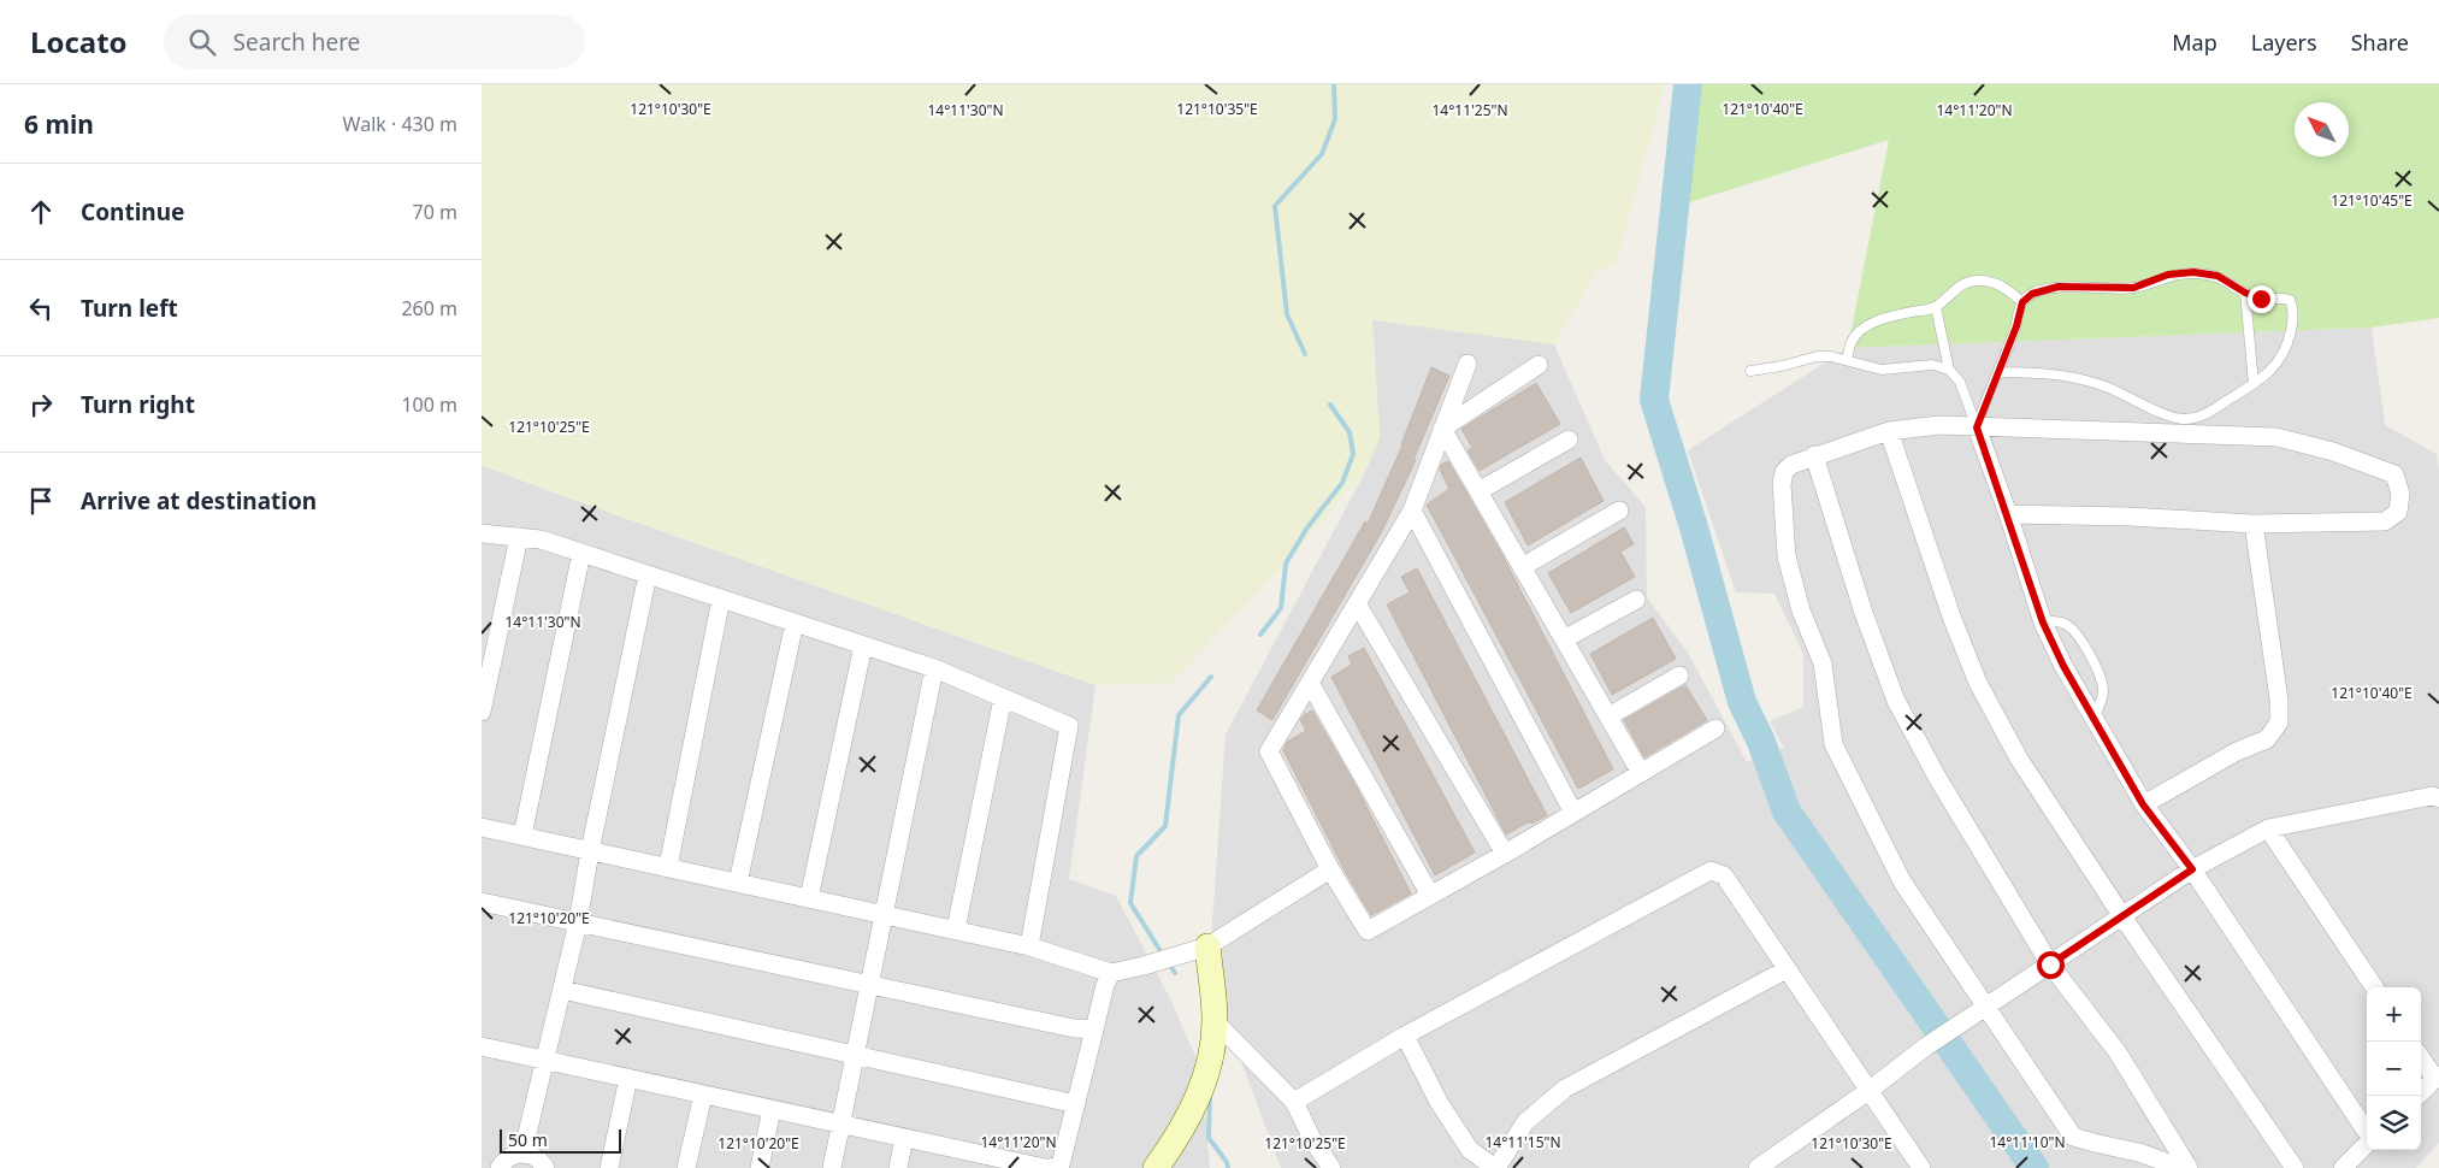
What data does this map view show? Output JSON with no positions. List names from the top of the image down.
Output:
{
  "scale_bar": "50 m",
  "north": "top left",
  "page": {
    "header": "Locato",
    "search": "Search here",
    "nav": ["Map", "Layers", "Share"],
    "heading": ["6 min", "Walk · 430 m"],
    "list": [
      ["Continue", "70 m"],
      ["Turn left", "260 m"],
      ["Turn right", "100 m"],
      "Arrive at destination"
    ],
    "map_buttons": ["+", "−"],
    "scale": "50 m"
  },
  "coordinates": [
    "121°10'30\"E",
    "121°10'35\"E",
    "121°10'40\"E",
    "14°11'30\"N",
    "14°11'25\"N",
    "14°11'20\"N",
    "121°10'45\"E",
    "121°10'25\"E",
    "121°10'20\"E",
    "14°11'15\"N",
    "14°11'10\"N"
  ]
}
